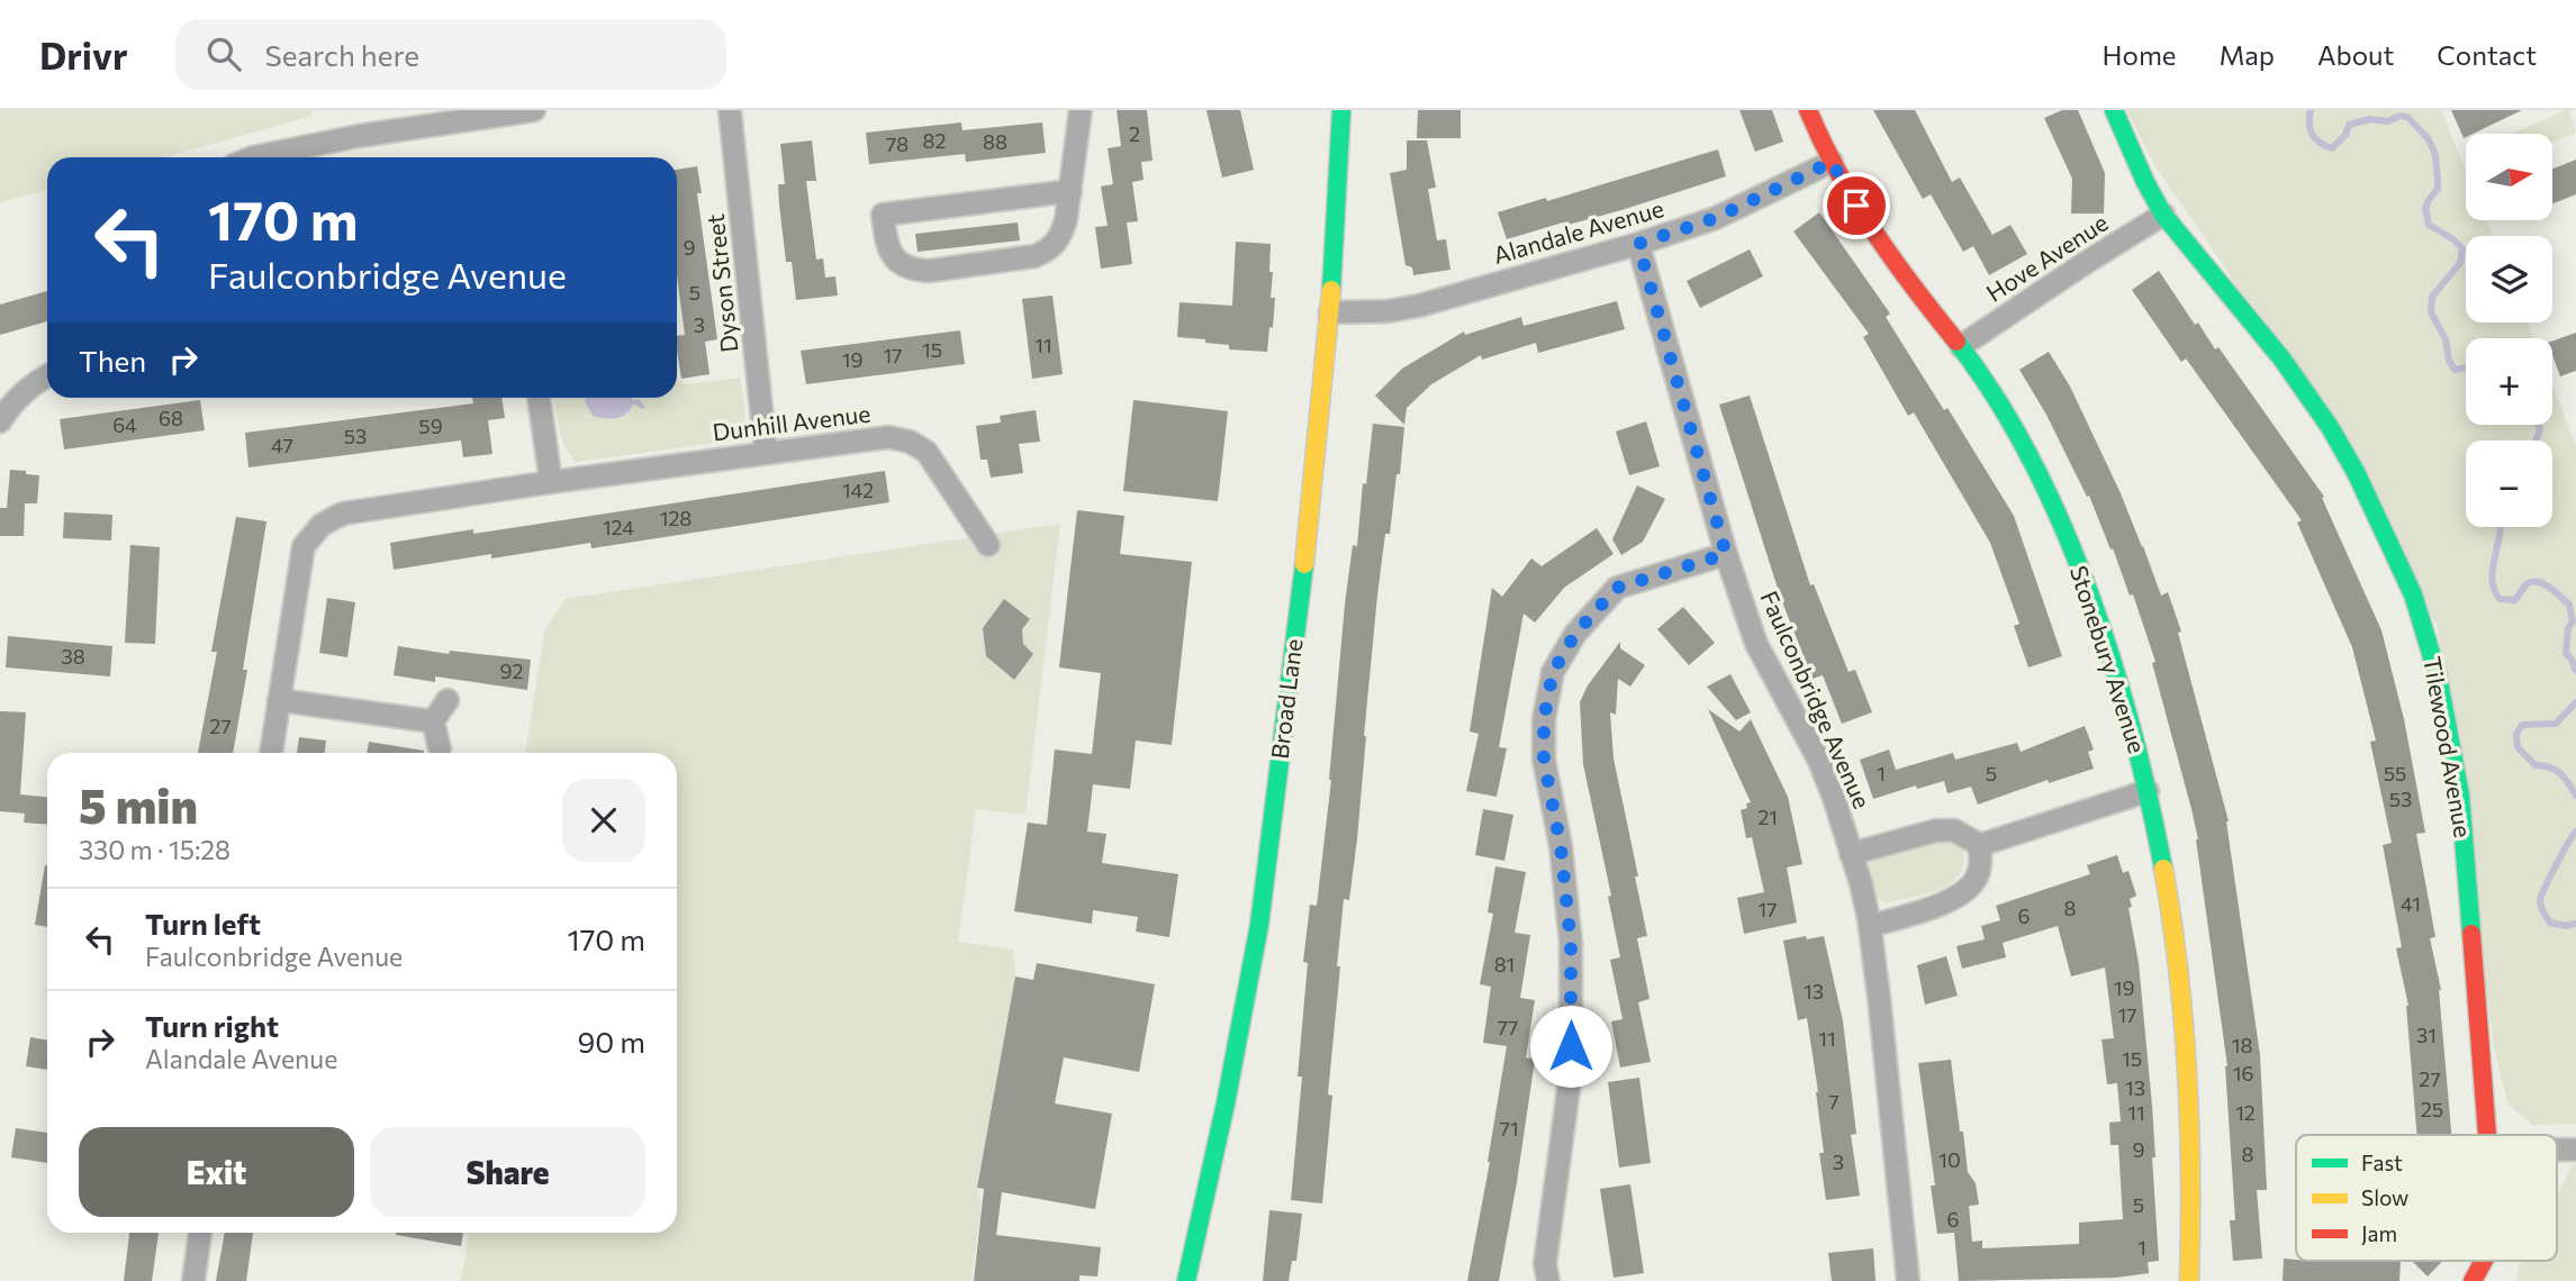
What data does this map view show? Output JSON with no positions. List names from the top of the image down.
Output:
{
  "streets": {
    "street": [
      "Alandale Avenue",
      "Hove Avenue",
      "Dyson Street",
      "Dunhill Avenue",
      "Stonebury Avenue",
      "Broad Lane",
      "Faulconbridge Avenue",
      "Tilewood Avenue"
    ]
  },
  "crossings": [
    ["Alandale Avenue", "Stonebury Avenue"],
    ["Alandale Avenue", "Broad Lane"],
    ["Alandale Avenue", "Faulconbridge Avenue"],
    ["Hove Avenue", "Stonebury Avenue"],
    ["Hove Avenue", "Tilewood Avenue"],
    ["Dyson Street", "Dunhill Avenue"]
  ],
  "house_numbers": [
    "2",
    "82",
    "88",
    "78",
    "9",
    "5",
    "3",
    "11",
    "15",
    "17",
    "19",
    "68",
    "64",
    "59",
    "53",
    "47",
    "142",
    "128",
    "124",
    "38",
    "92",
    "27",
    "1",
    "5",
    "55",
    "53",
    "21",
    "41",
    "8",
    "17",
    "6",
    "81",
    "19",
    "13",
    "17",
    "77",
    "31",
    "11",
    "18",
    "15",
    "16",
    "27",
    "13",
    "7",
    "25",
    "11",
    "12",
    "71",
    "9",
    "8",
    "10",
    "3",
    "5",
    "6",
    "1"
  ],
  "legend": ["Fast", "Slow", "Jam"],
  "north": "right",
  "page": {
    "header": "Drivr",
    "search": "Search here",
    "nav": [
      "Home",
      "Map",
      "About",
      "Contact"
    ],
    "map_buttons": ["+", "−"],
    "turn": ["170 m", "Faulconbridge Avenue"],
    "then": "Then",
    "heading": ["5 min", "330 m · 15:28"],
    "list": [
      {
        "name": "Turn left",
        "note": "Faulconbridge Avenue",
        "value": "170 m"
      },
      {
        "name": "Turn right",
        "note": "Alandale Avenue",
        "value": "90 m"
      }
    ],
    "buttons": ["Exit", "Share"]
  }
}
